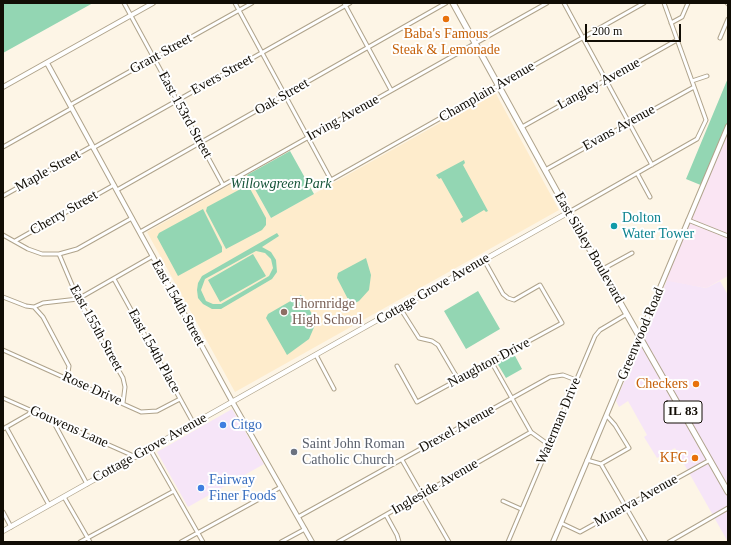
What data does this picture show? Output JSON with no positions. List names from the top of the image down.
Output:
{
  "streets": {
    "main road": ["East Sibley Boulevard", "Cottage Grove Avenue", "IL 83"],
    "street": [
      "Grant Street",
      "Evers Street",
      "Langley Avenue",
      "Champlain Avenue",
      "Oak Street",
      "East 153rd Street",
      "Irving Avenue",
      "Evans Avenue",
      "Maple Street",
      "Cherry Street",
      "East 154th Street",
      "East 155th Street",
      "Greenwood Road",
      "East 154th Place",
      "Naughton Drive",
      "Rose Drive",
      "Waterman Drive",
      "Gouwens Lane",
      "Drexel Avenue",
      "Ingleside Avenue",
      "Minerva Avenue"
    ]
  },
  "crossings": [
    ["Grant Street", "East 153rd Street"],
    ["Grant Street", "East 154th Street"],
    ["Evers Street", "East 153rd Street"],
    ["Evers Street", "Maple Street"],
    ["Evers Street", "East 154th Street"],
    ["Langley Avenue", "East Sibley Boulevard"],
    ["Champlain Avenue", "Irving Avenue"],
    ["Champlain Avenue", "East Sibley Boulevard"],
    ["Oak Street", "East 153rd Street"],
    ["Oak Street", "East 154th Street"],
    ["East 153rd Street", "Irving Avenue"],
    ["Irving Avenue", "East Sibley Boulevard"],
    ["Irving Avenue", "East 154th Street"],
    ["Evans Avenue", "East Sibley Boulevard"],
    ["Evans Avenue", "Cottage Grove Avenue"],
    ["Maple Street", "East 154th Street"],
    ["Cherry Street", "East 154th Street"],
    ["East Sibley Boulevard", "Cottage Grove Avenue"],
    ["East Sibley Boulevard", "Greenwood Road"],
    ["East Sibley Boulevard", "Waterman Drive"],
    ["East Sibley Boulevard", "Minerva Avenue"],
    ["Cottage Grove Avenue", "East 154th Street"],
    ["Cottage Grove Avenue", "East 154th Place"],
    ["Cottage Grove Avenue", "Naughton Drive"],
    ["Cottage Grove Avenue", "Gouwens Lane"],
    ["East 154th Street", "Drexel Avenue"],
    ["East 155th Street", "Rose Drive"],
    ["Greenwood Road", "Minerva Avenue"],
    ["East 154th Place", "Rose Drive"],
    ["Waterman Drive", "Drexel Avenue"]
  ],
  "parks": ["Willowgreen Park"],
  "places": [
    "Baba's Famous Steak & Lemonade",
    "Dolton Water Tower",
    "Thornridge High School",
    "Checkers",
    "Citgo",
    "Saint John Roman Catholic Church",
    "KFC",
    "Fairway Finer Foods"
  ],
  "scale_bar": "200 m"
}
